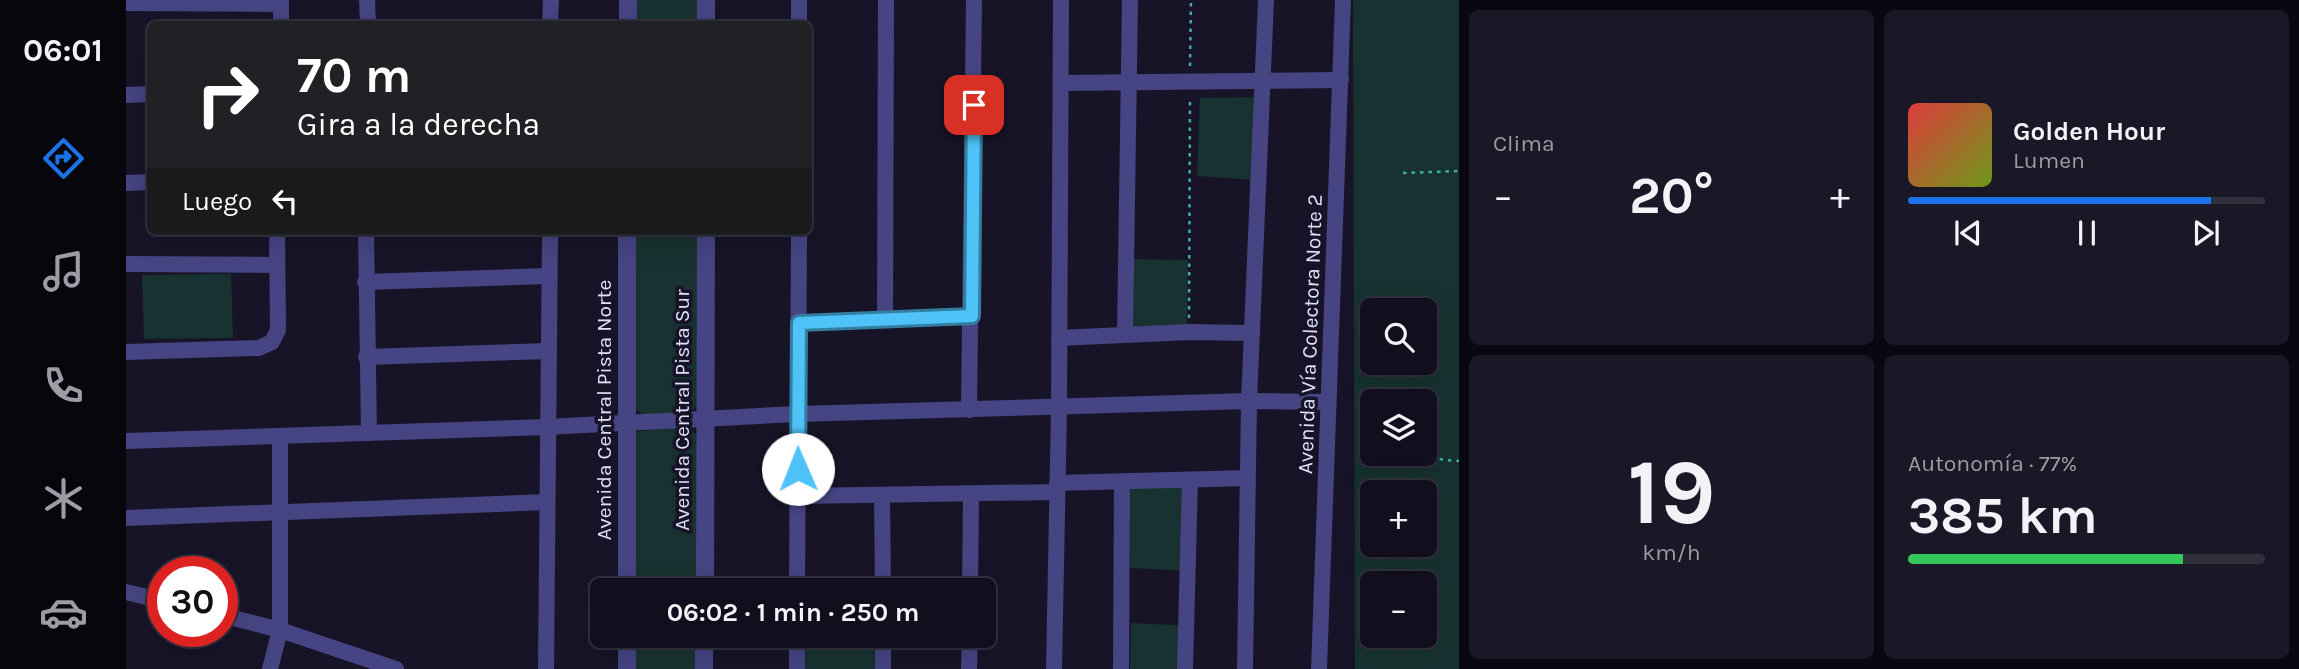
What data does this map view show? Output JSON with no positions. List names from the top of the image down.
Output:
{
  "streets": {
    "street": ["Avenida Vía Colectora Norte 2", "Avenida Central Pista Norte", "Avenida Central Pista Sur"]
  },
  "page": {
    "tabs": "06:01",
    "tile": [
      "Clima",
      ["19", "km/h"],
      ["Autonomía · 77%", "385 km"]
    ],
    "turn": ["70 m", "Gira a la derecha"],
    "song": ["Golden Hour", "Lumen"],
    "heat": ["−", "20°", "+"],
    "then": "Luego",
    "map_buttons": ["+", "−"],
    "limit": "30",
    "trip": "06:02 · 1 min · 250 m"
  }
}
